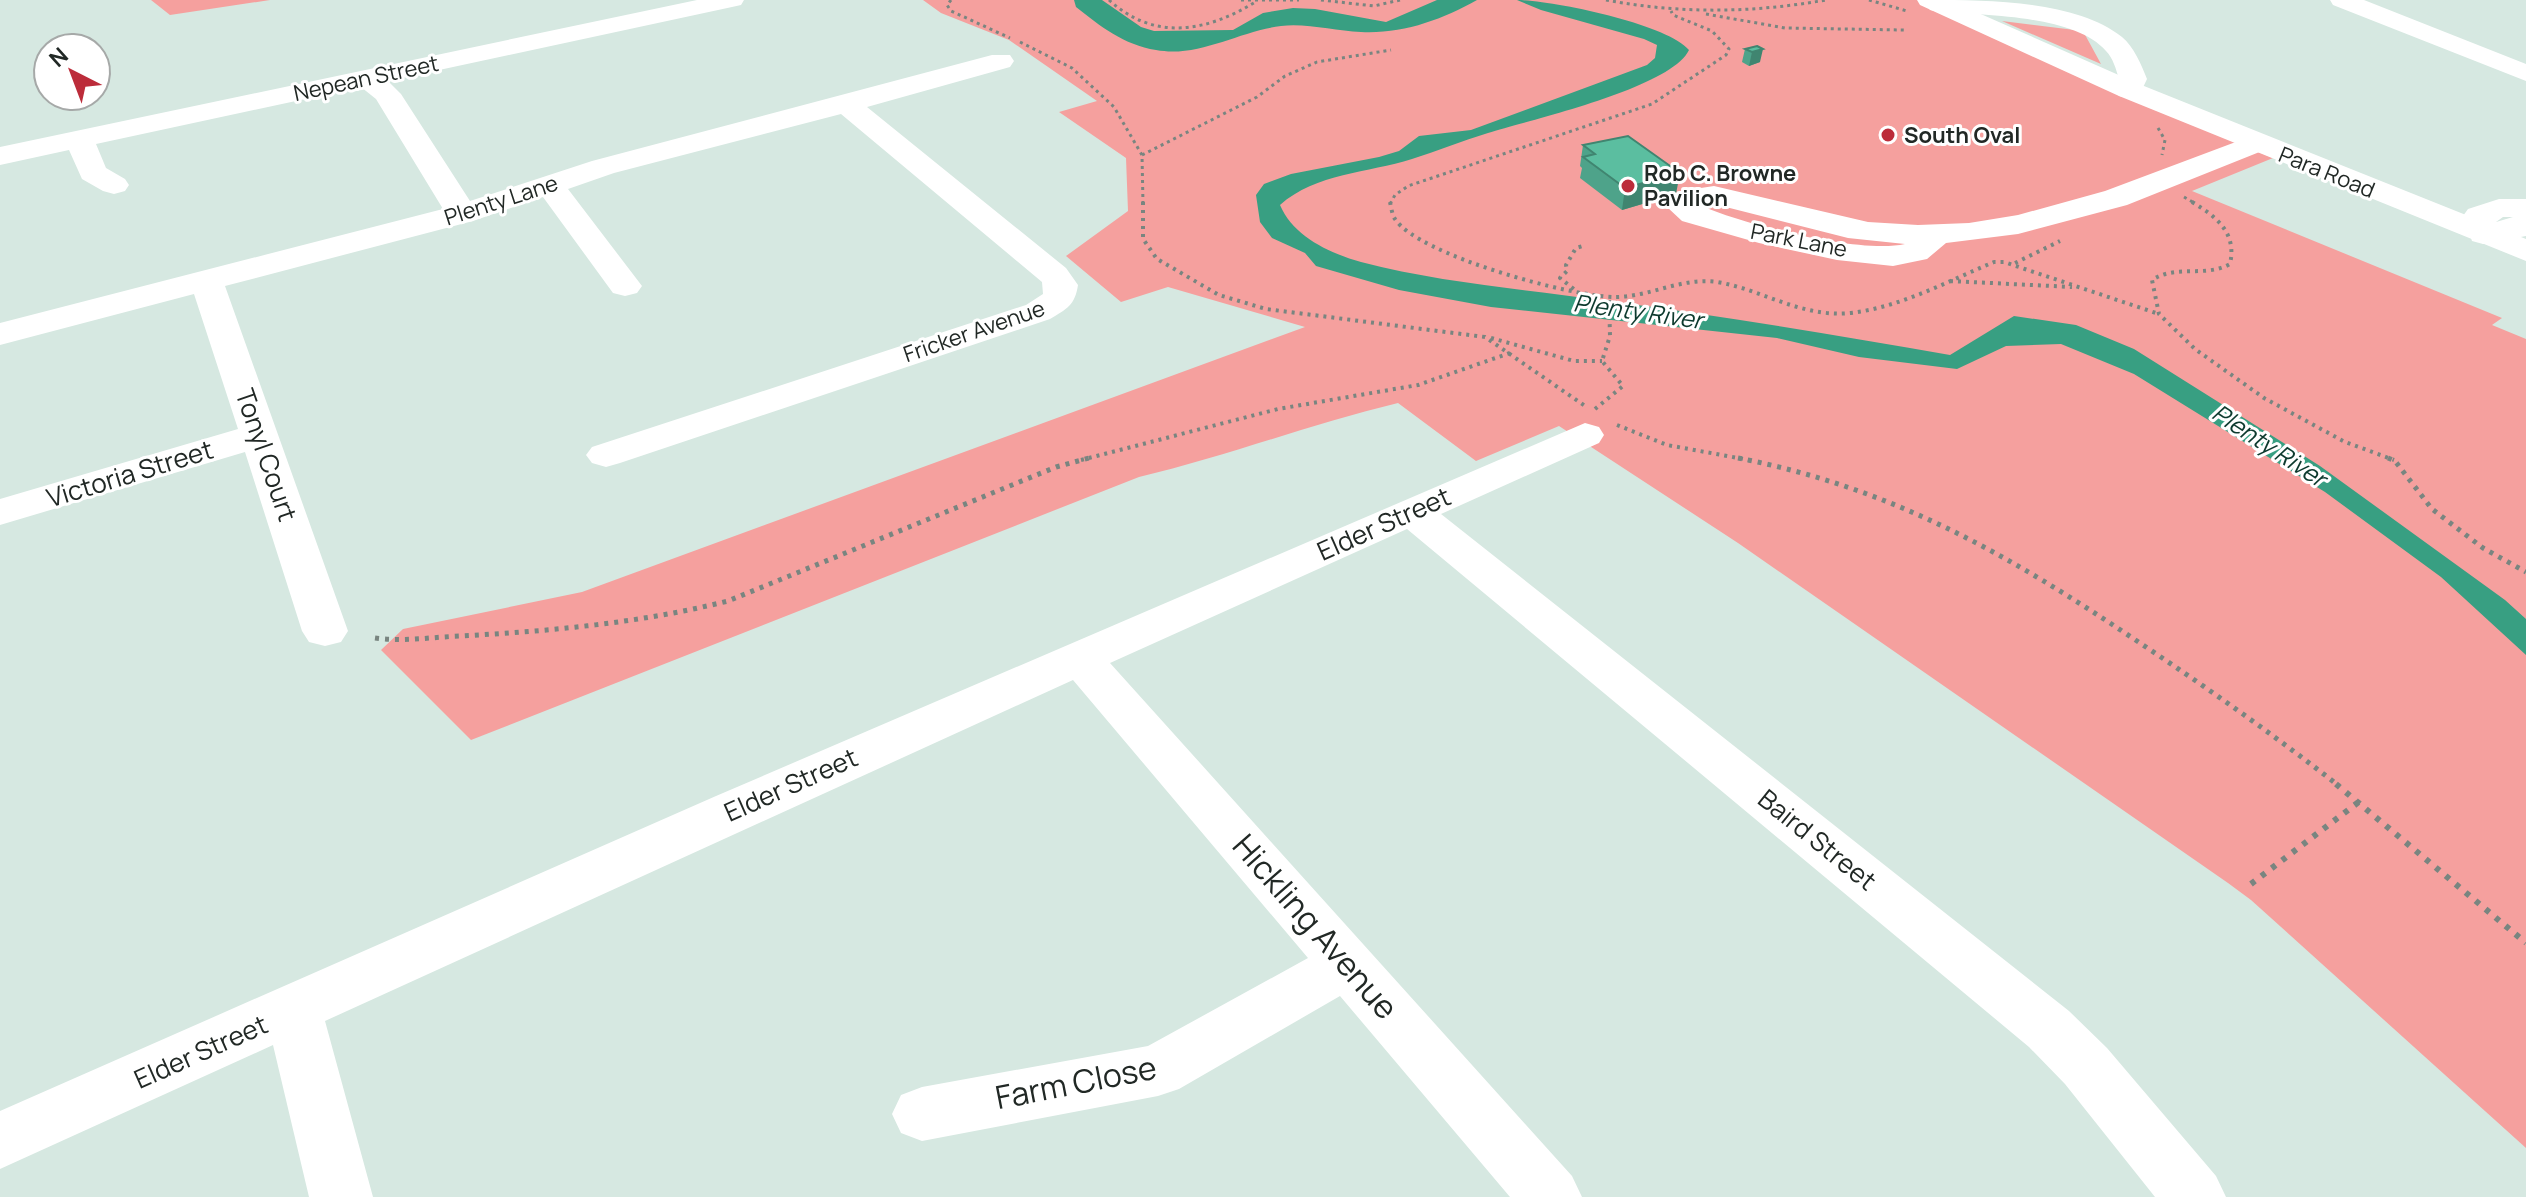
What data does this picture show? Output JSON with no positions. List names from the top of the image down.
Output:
{
  "streets": {
    "street": [
      "Nepean Street",
      "Para Road",
      "Plenty Lane",
      "Park Lane",
      "Fricker Avenue",
      "Tonyl Court",
      "Victoria Street",
      "Elder Street",
      "Baird Street",
      "Hickling Avenue",
      "Farm Close"
    ]
  },
  "crossings": [
    ["Para Road", "Park Lane"],
    ["Plenty Lane", "Fricker Avenue"],
    ["Plenty Lane", "Tonyl Court"],
    ["Tonyl Court", "Victoria Street"],
    ["Elder Street", "Baird Street"],
    ["Elder Street", "Hickling Avenue"],
    ["Hickling Avenue", "Farm Close"]
  ],
  "water": ["Plenty River"],
  "places": ["South Oval", "Rob C. Browne Pavilion"],
  "north": "top left"
}
